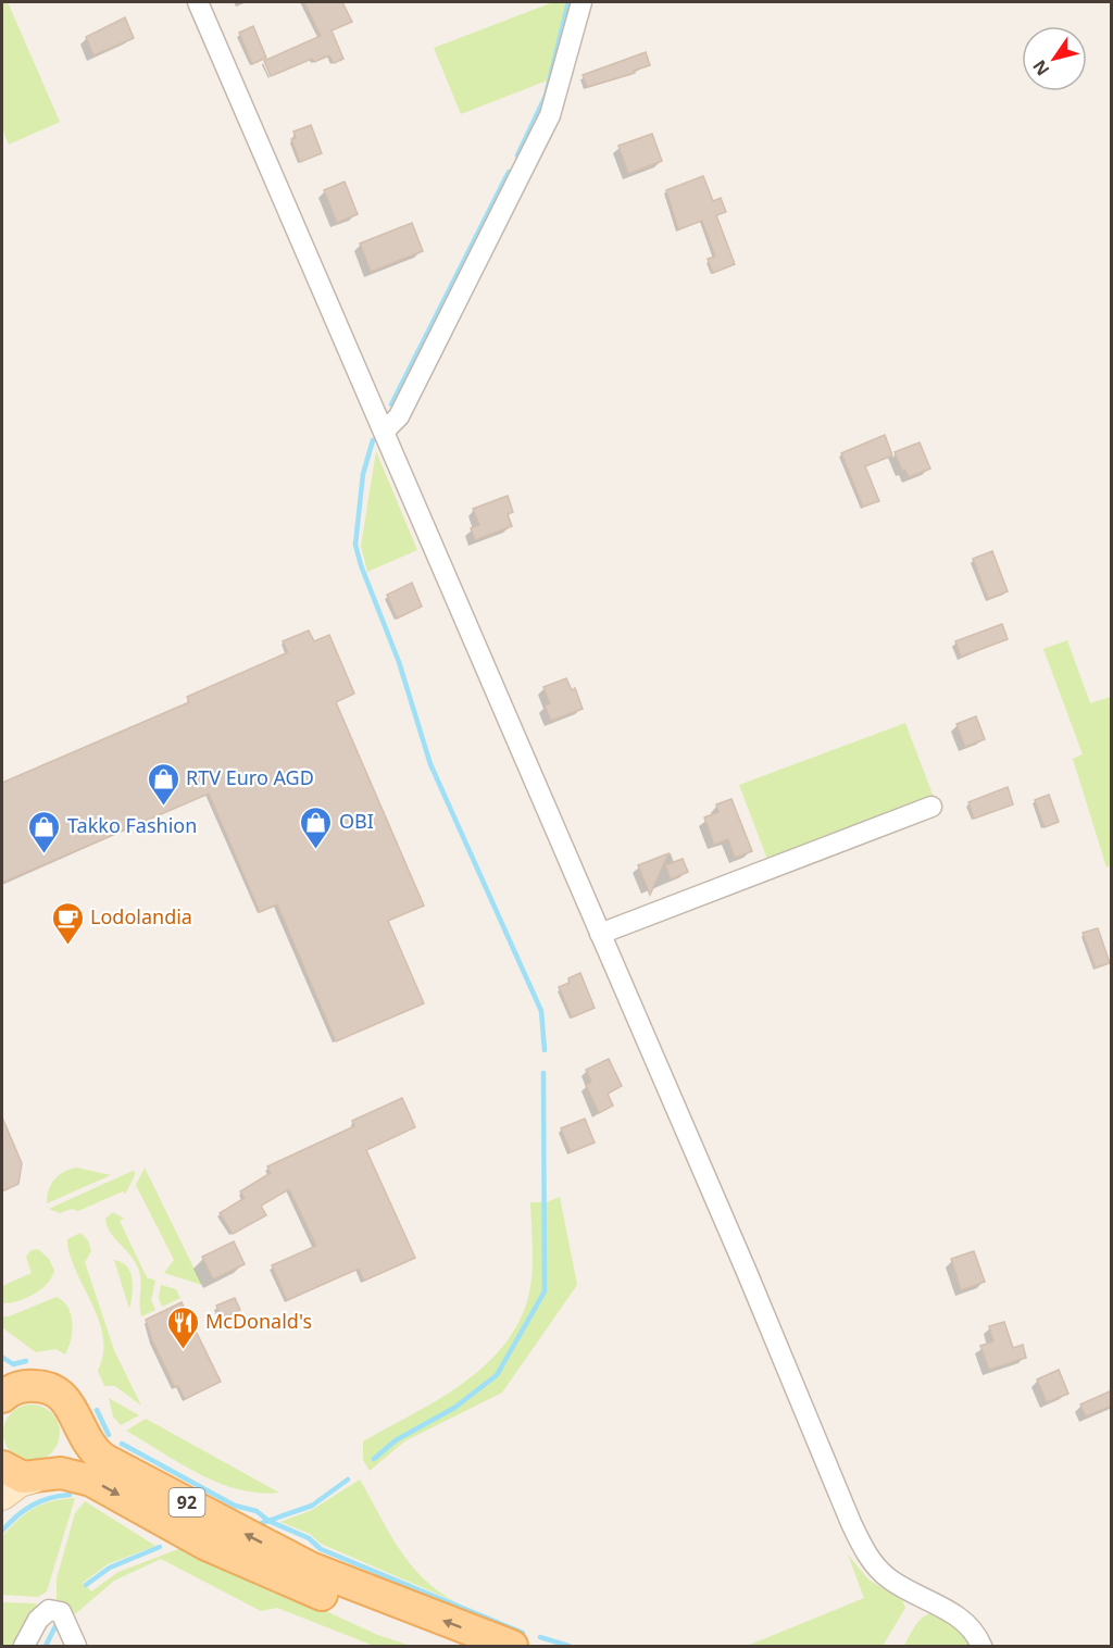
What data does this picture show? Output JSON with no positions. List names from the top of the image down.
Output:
{
  "streets": {
    "main road": ["92"]
  },
  "places": {
    "shop": ["RTV Euro AGD", "OBI", "Takko Fashion"],
    "cafe": ["Lodolandia"],
    "restaurant": ["McDonald's"]
  },
  "north": "bottom left"
}
